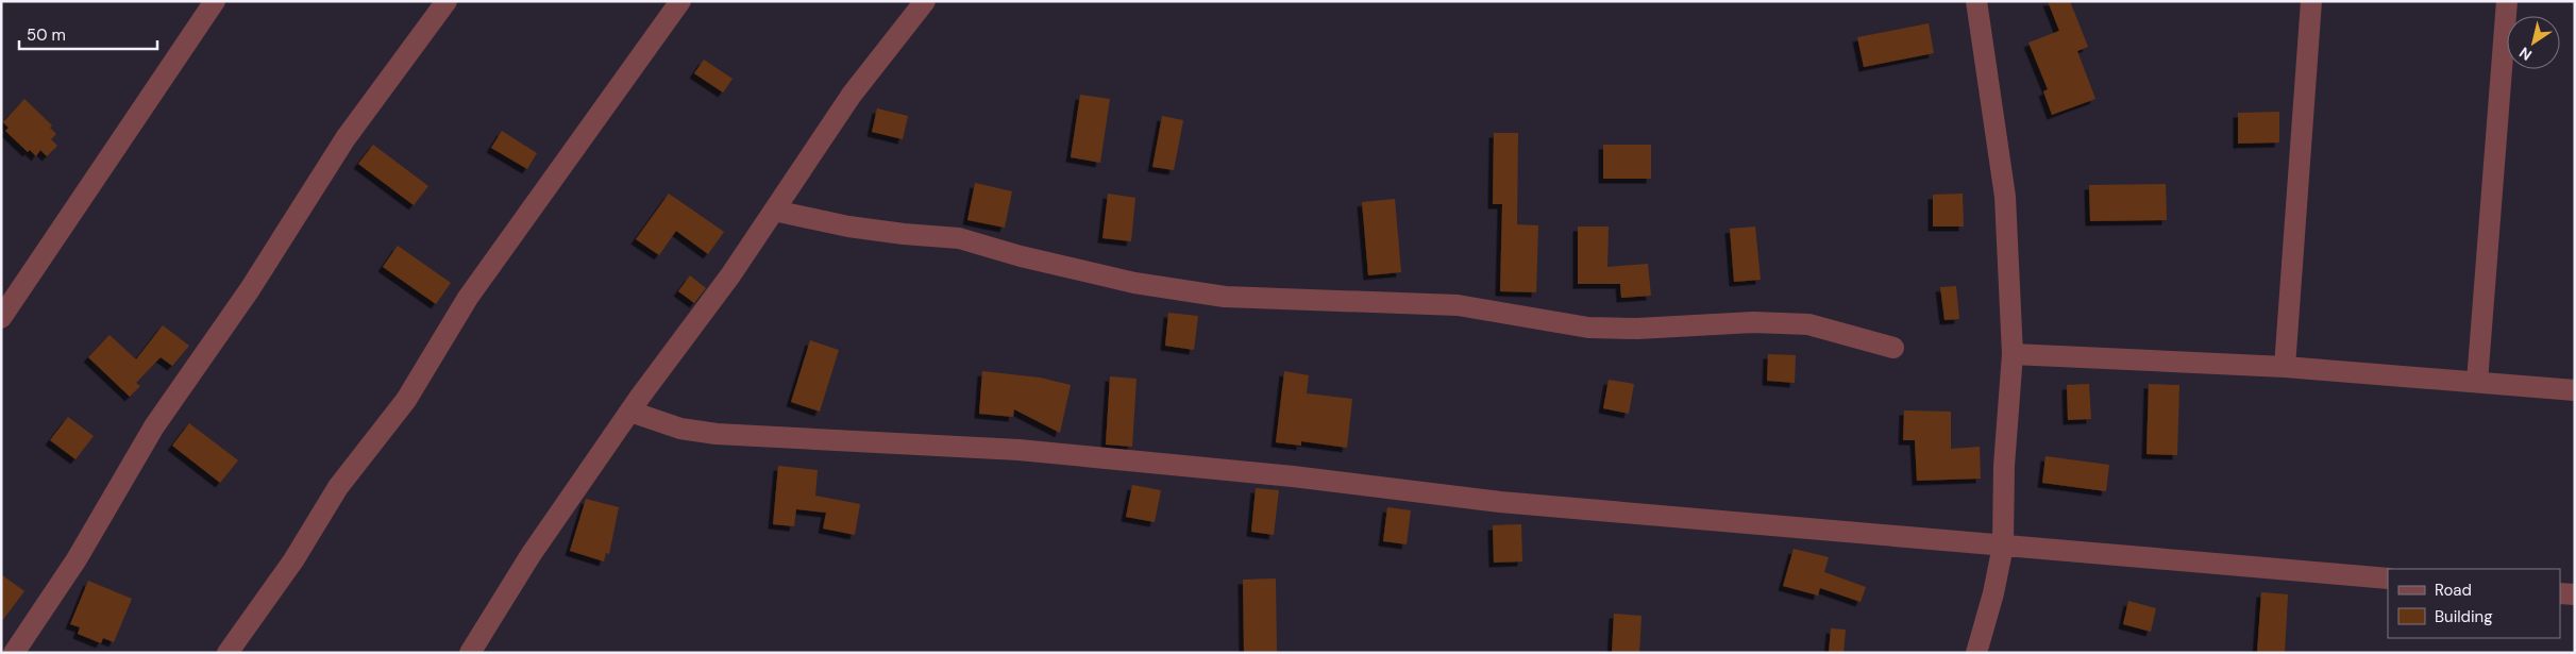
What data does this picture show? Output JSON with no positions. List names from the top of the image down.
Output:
{
  "legend": ["Road", "Building"],
  "scale_bar": "50 m",
  "north": "bottom left"
}
